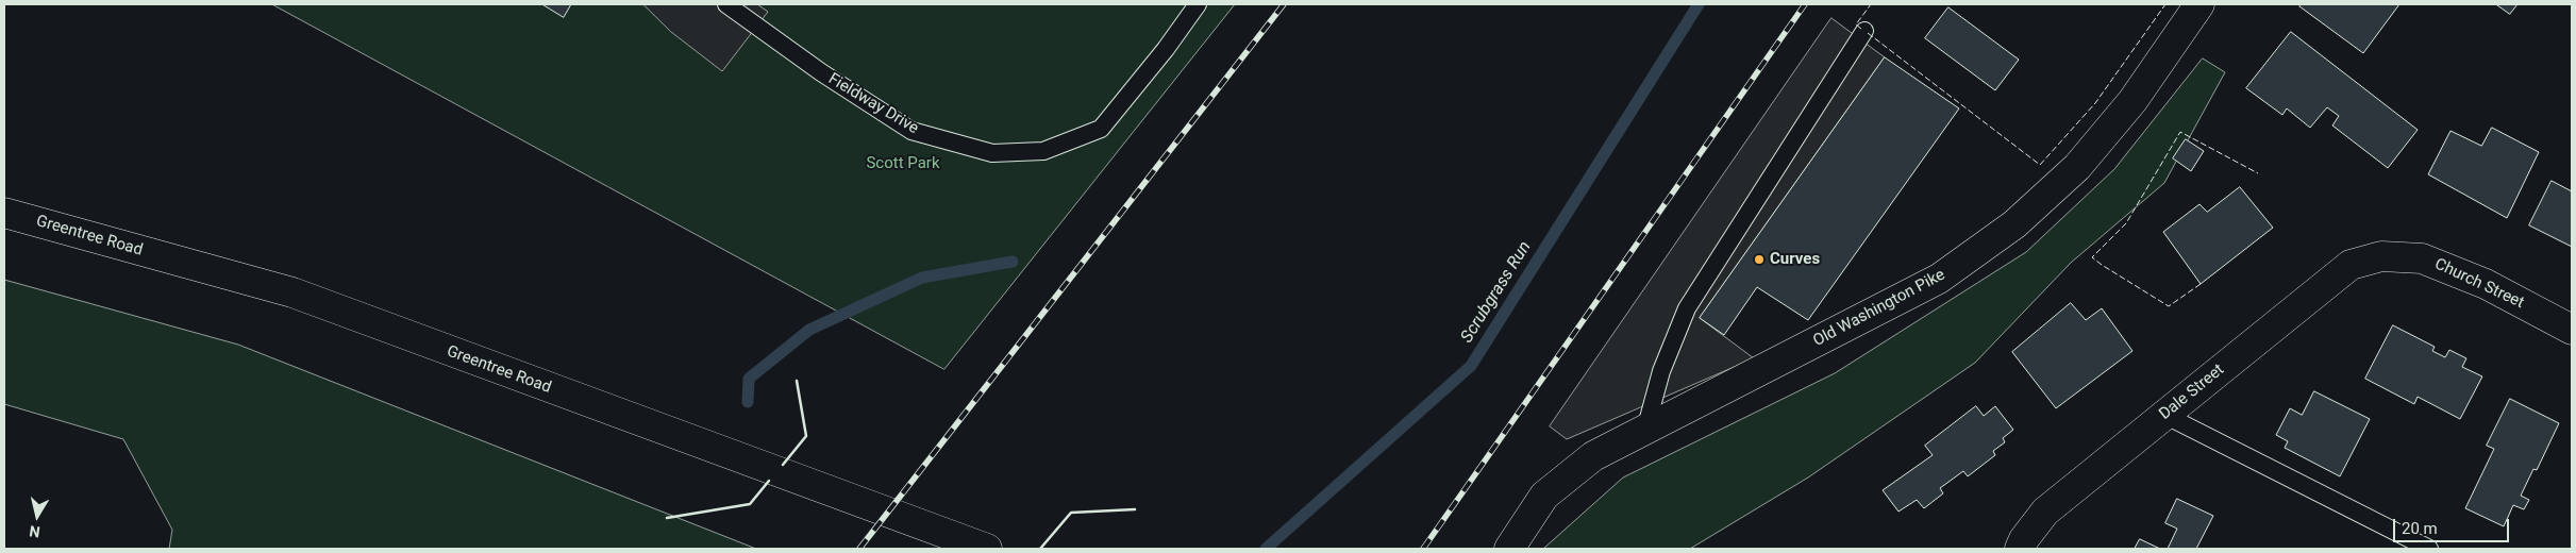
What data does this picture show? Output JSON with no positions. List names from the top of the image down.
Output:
{
  "streets": {
    "street": [
      "Greentree Road",
      "Church Street",
      "Old Washington Pike",
      "Dale Street"
    ],
    "lane": ["Fieldway Drive"]
  },
  "crossings": [
    ["Church Street", "Dale Street"]
  ],
  "water": ["Scrubgrass Run"],
  "parks": ["Scott Park"],
  "places": ["Curves"],
  "scale_bar": "20 m",
  "north": "bottom"
}
